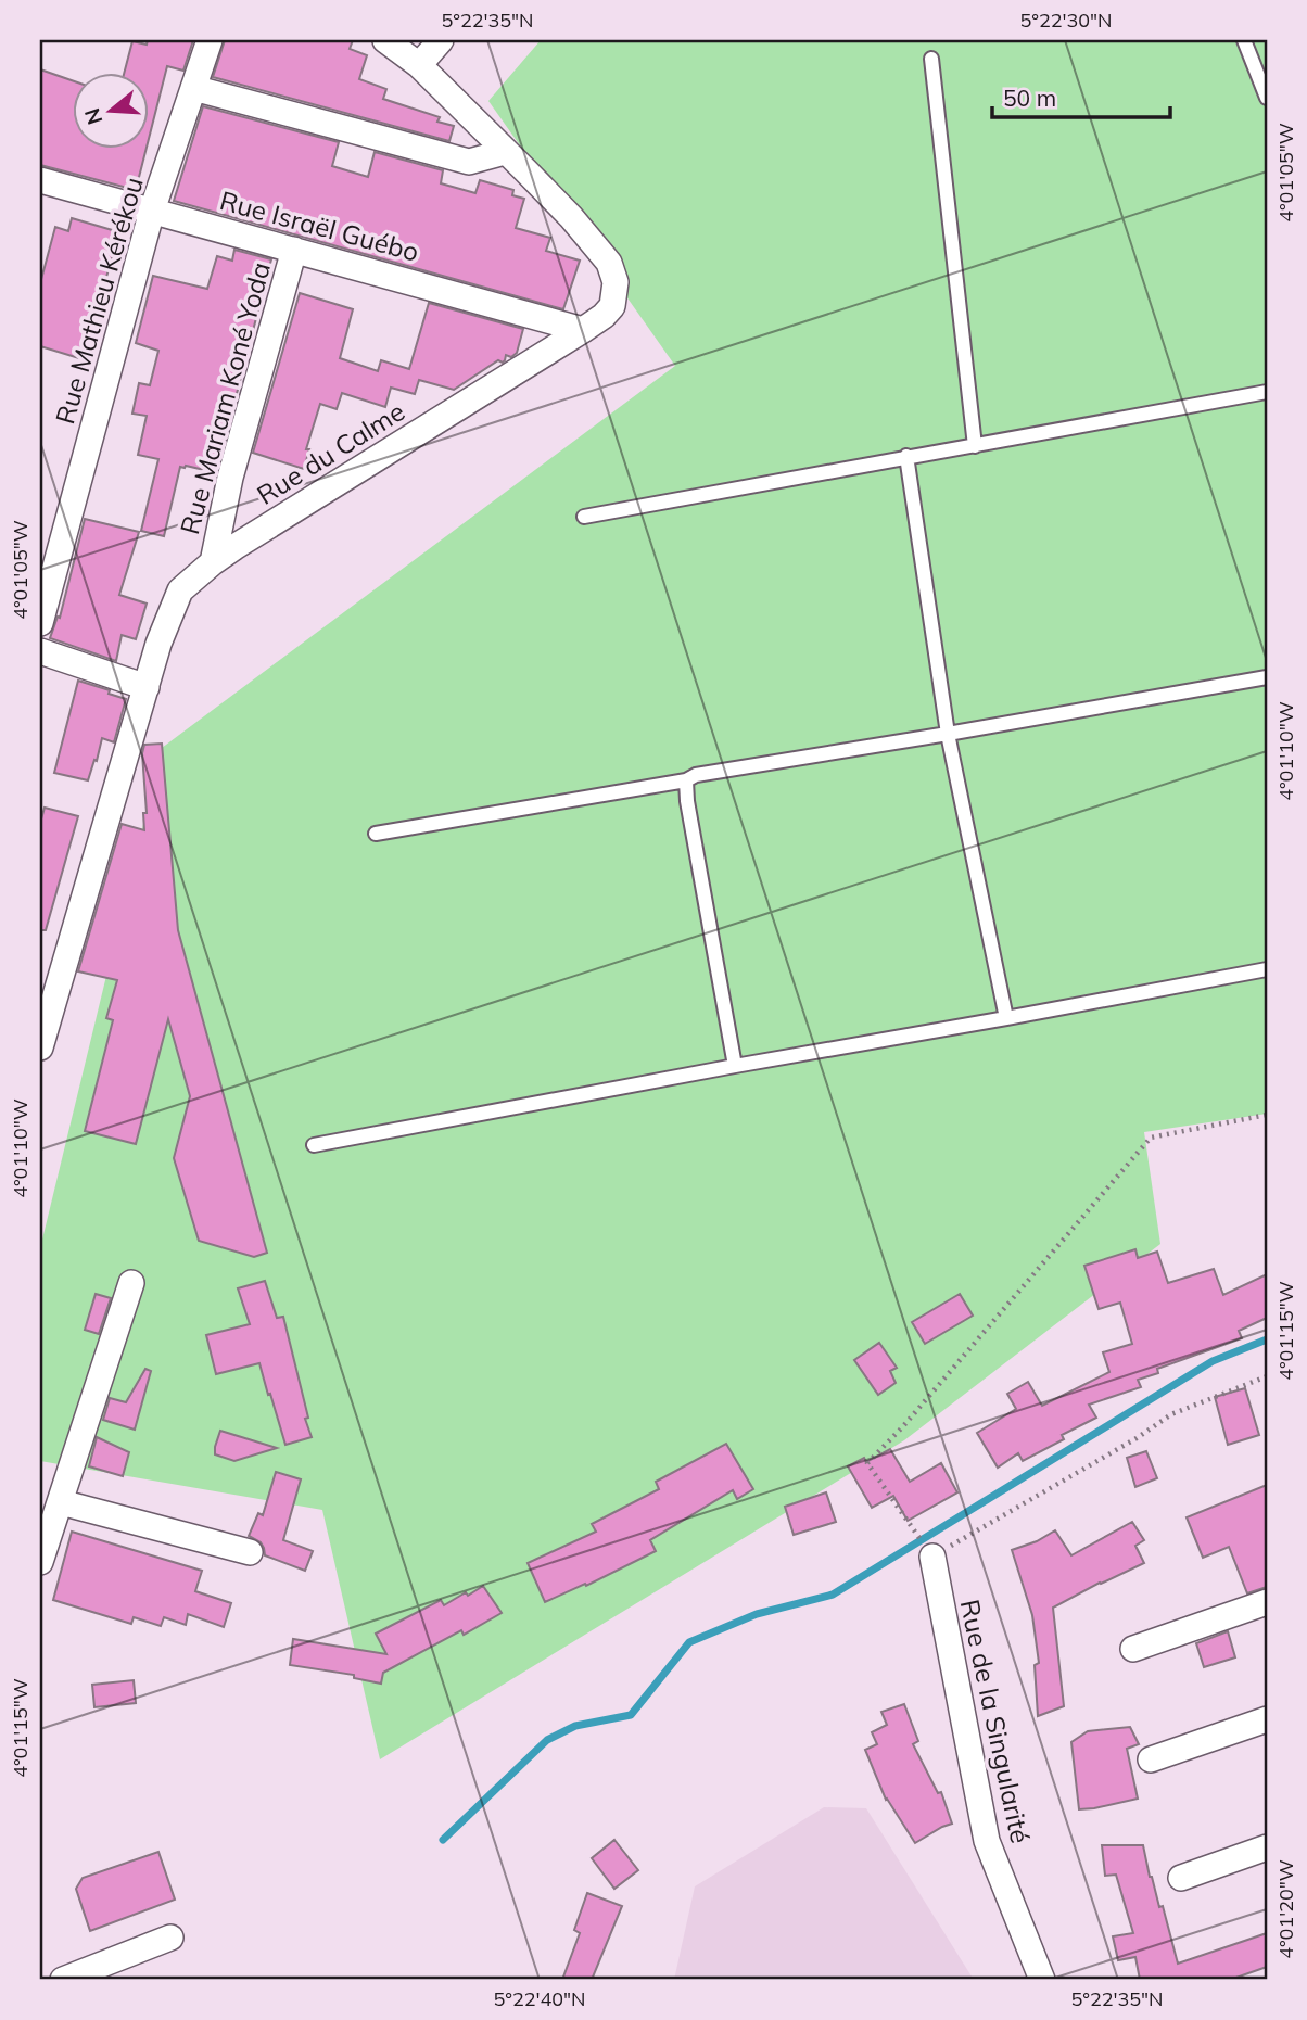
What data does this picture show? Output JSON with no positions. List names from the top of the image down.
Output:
{
  "streets": {
    "street": [
      "Rue Israël Guébo",
      "Rue Mathieu Kérékou",
      "Rue Mariam Koné Yoda",
      "Rue du Calme",
      "Rue de la Singularité"
    ]
  },
  "crossings": [
    ["Rue Israël Guébo", "Rue Mathieu Kérékou"],
    ["Rue Israël Guébo", "Rue Mariam Koné Yoda"],
    ["Rue Israël Guébo", "Rue du Calme"],
    ["Rue Mariam Koné Yoda", "Rue du Calme"]
  ],
  "scale_bar": "50 m",
  "north": "left",
  "coordinates": [
    "5°22'35\"N",
    "5°22'30\"N",
    "4°01'05\"W",
    "4°01'10\"W",
    "4°01'15\"W",
    "4°01'20\"W",
    "5°22'40\"N"
  ]
}
